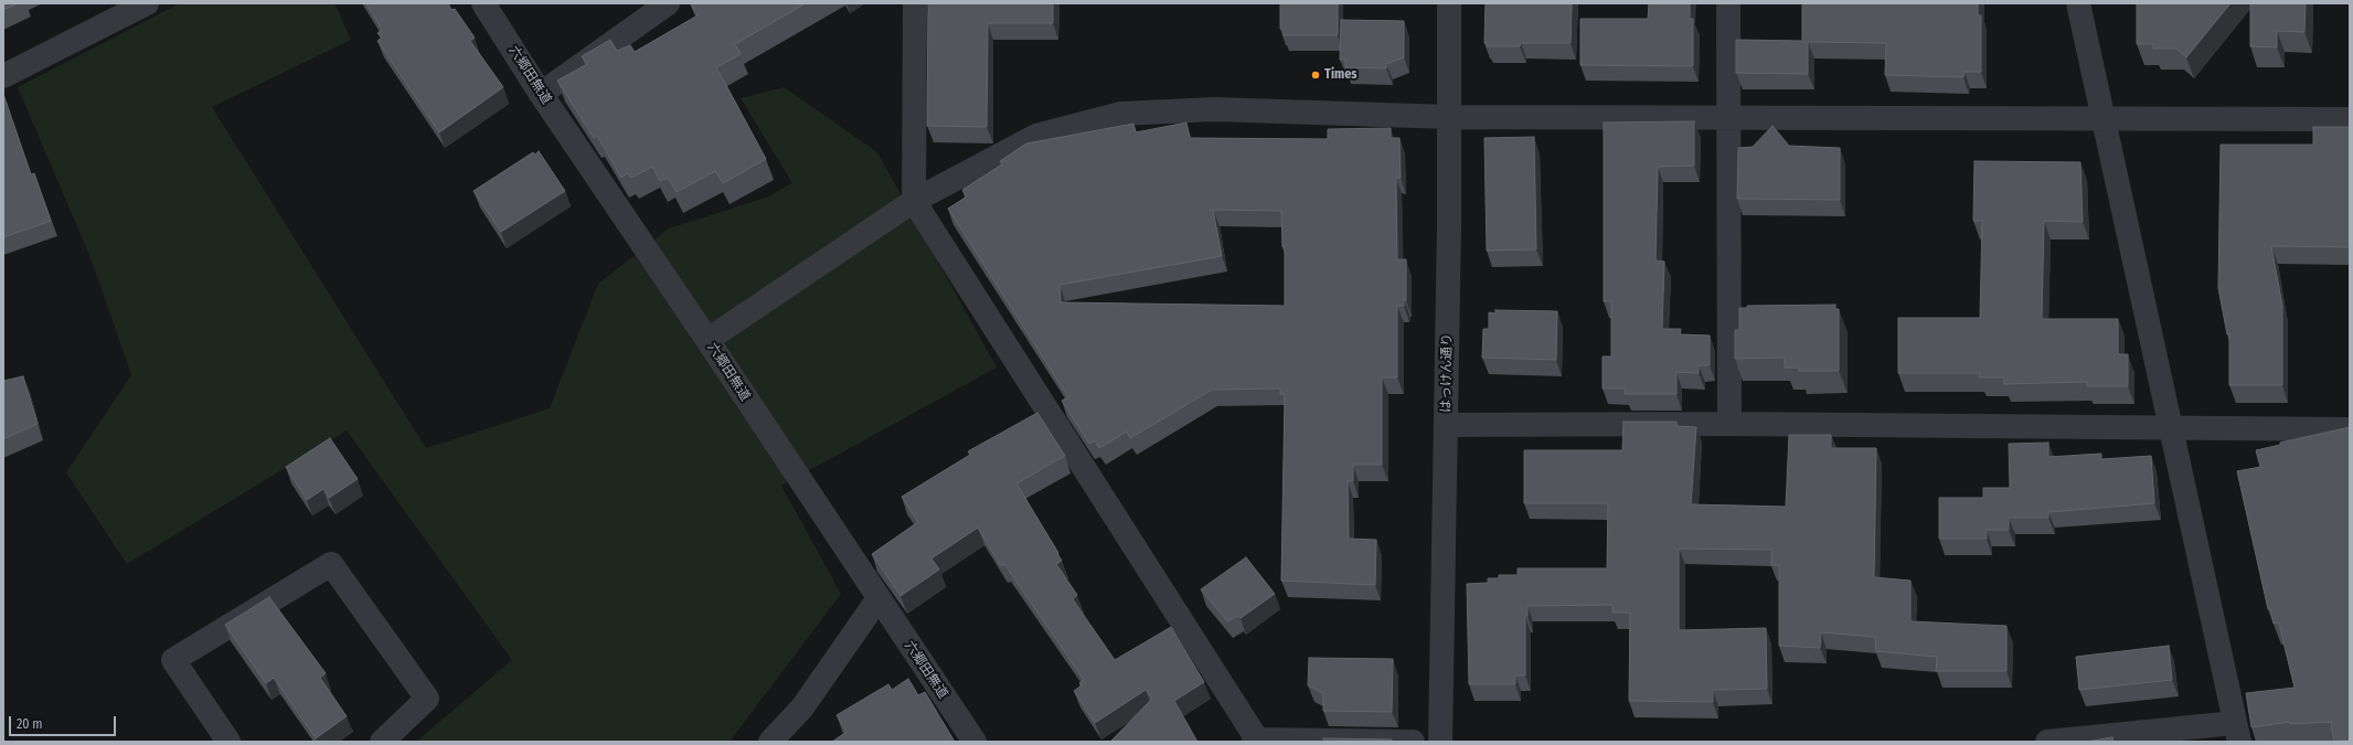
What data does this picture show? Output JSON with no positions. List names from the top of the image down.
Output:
{
  "streets": {
    "street": ["六郷田無道", "はっけん通り"]
  },
  "places": ["Times"],
  "scale_bar": "20 m"
}
